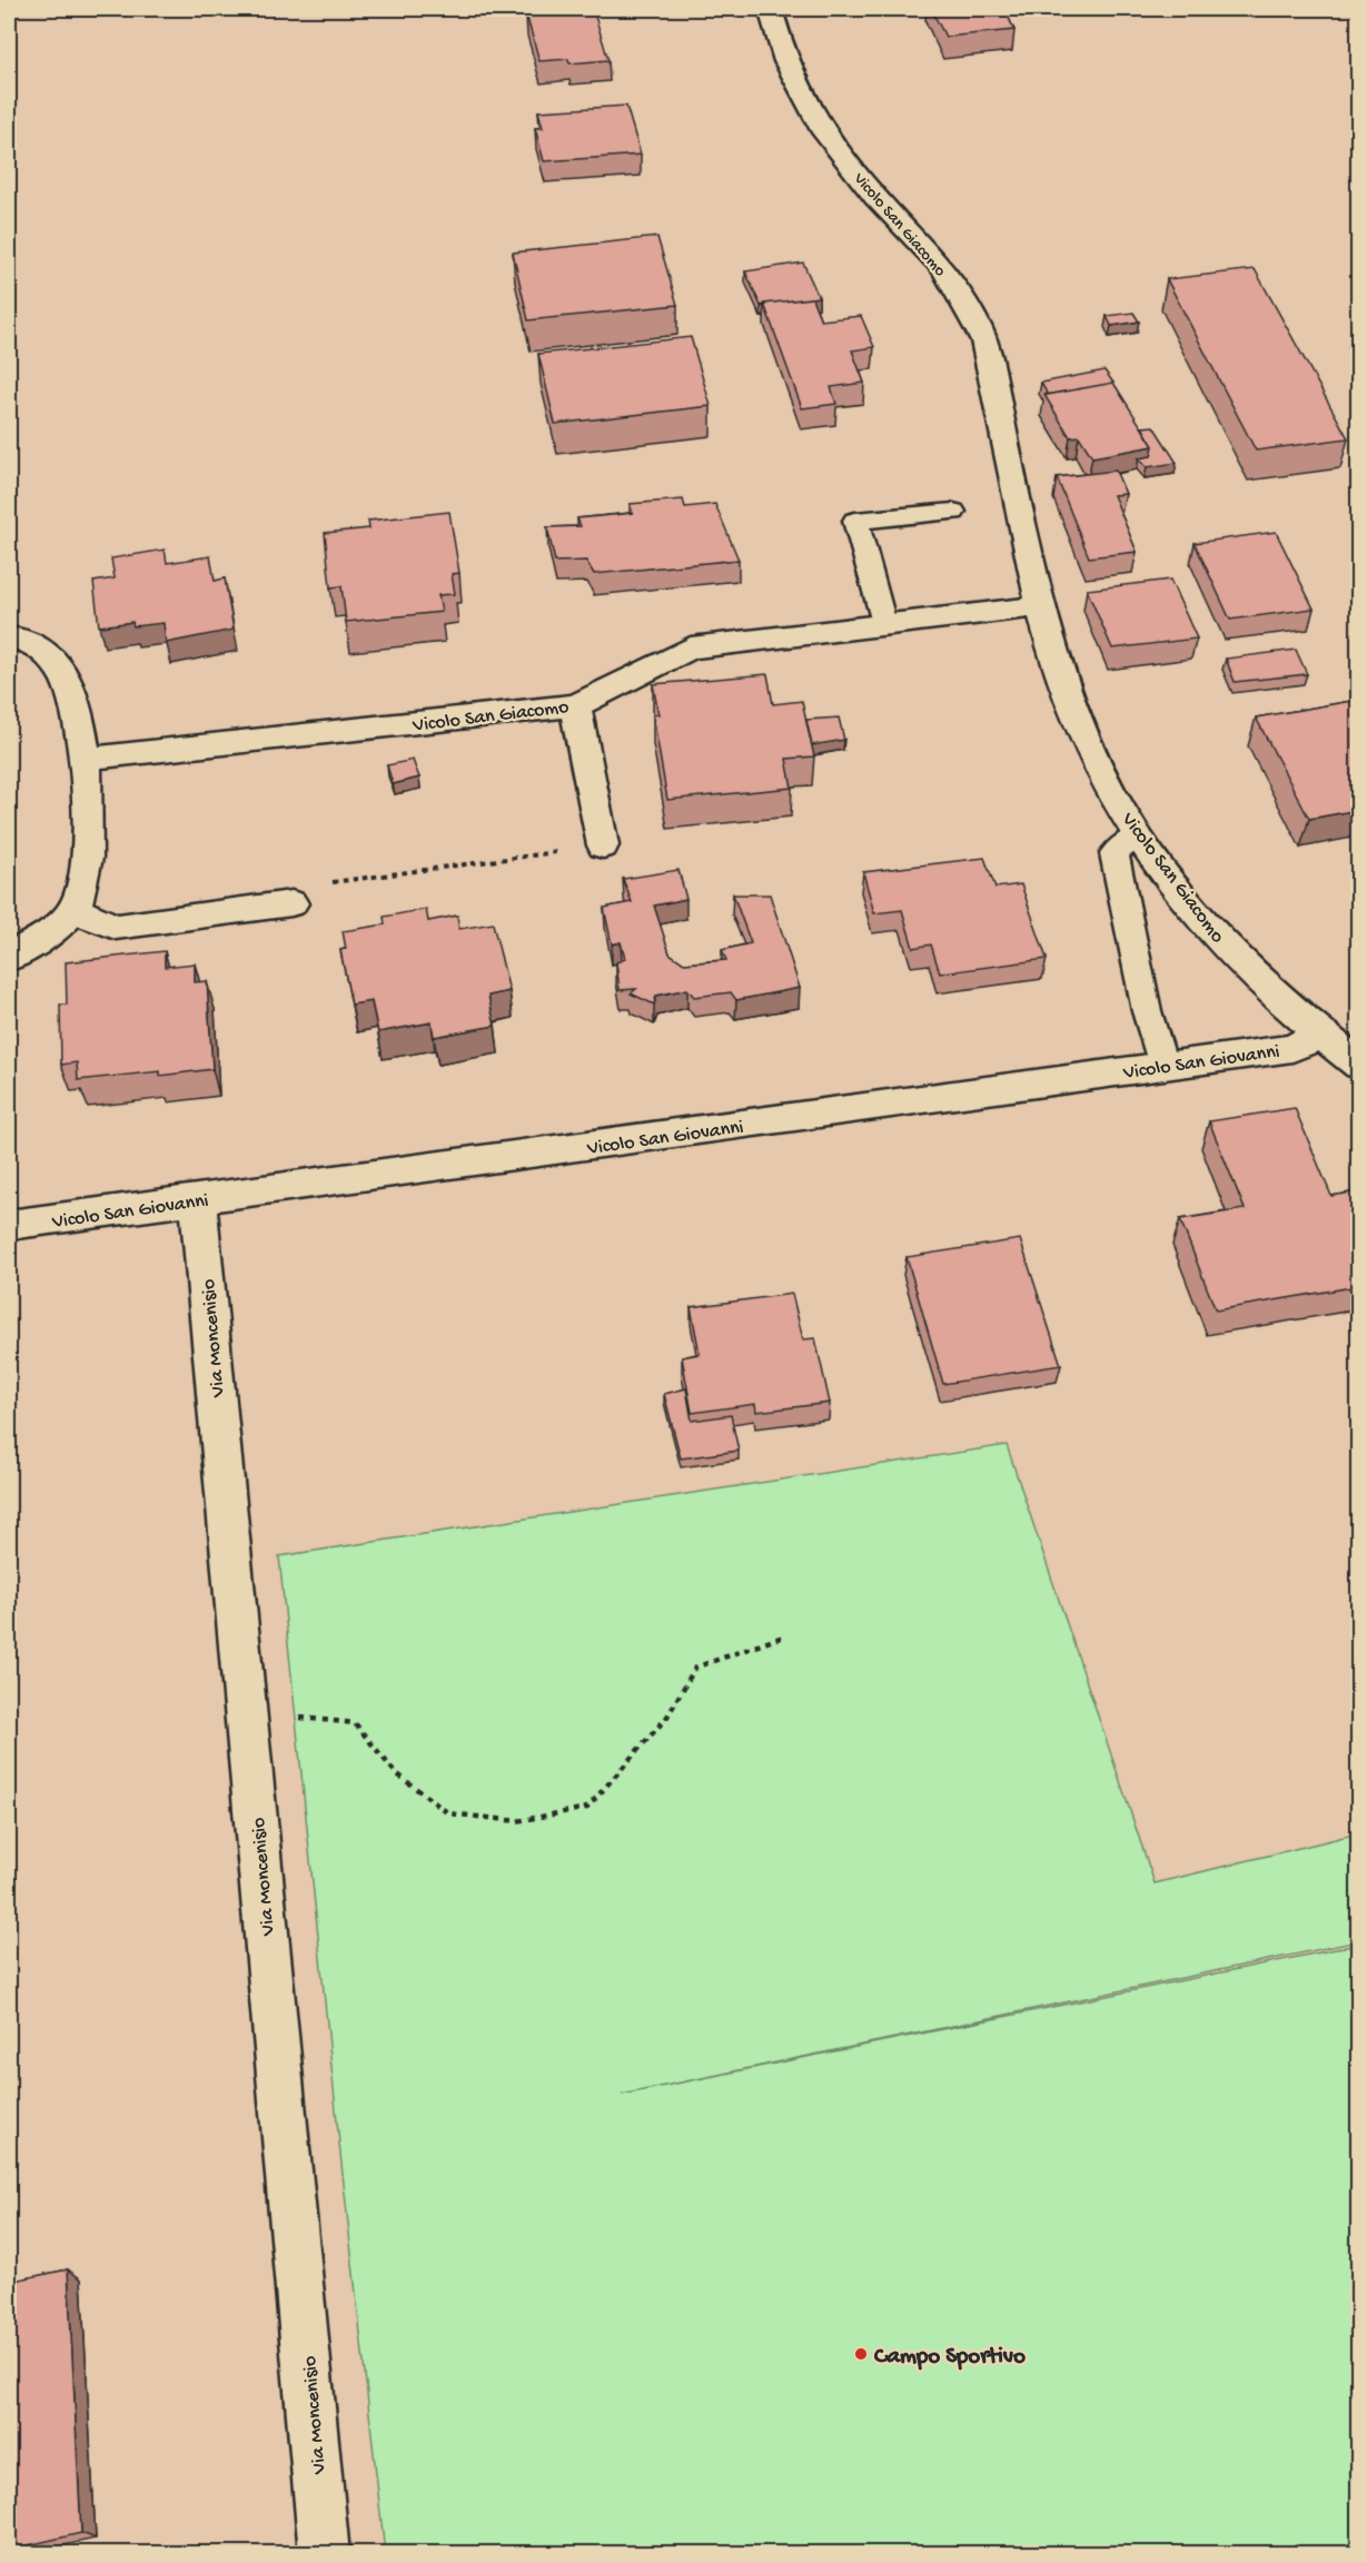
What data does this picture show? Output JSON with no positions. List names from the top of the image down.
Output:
{
  "streets": {
    "street": ["Vicolo San Giacomo", "Vicolo San Giovanni", "Via Moncenisio"]
  },
  "crossings": [
    ["Vicolo San Giacomo", "Vicolo San Giovanni"],
    ["Vicolo San Giovanni", "Via Moncenisio"]
  ],
  "places": ["Campo Sportivo"]
}
